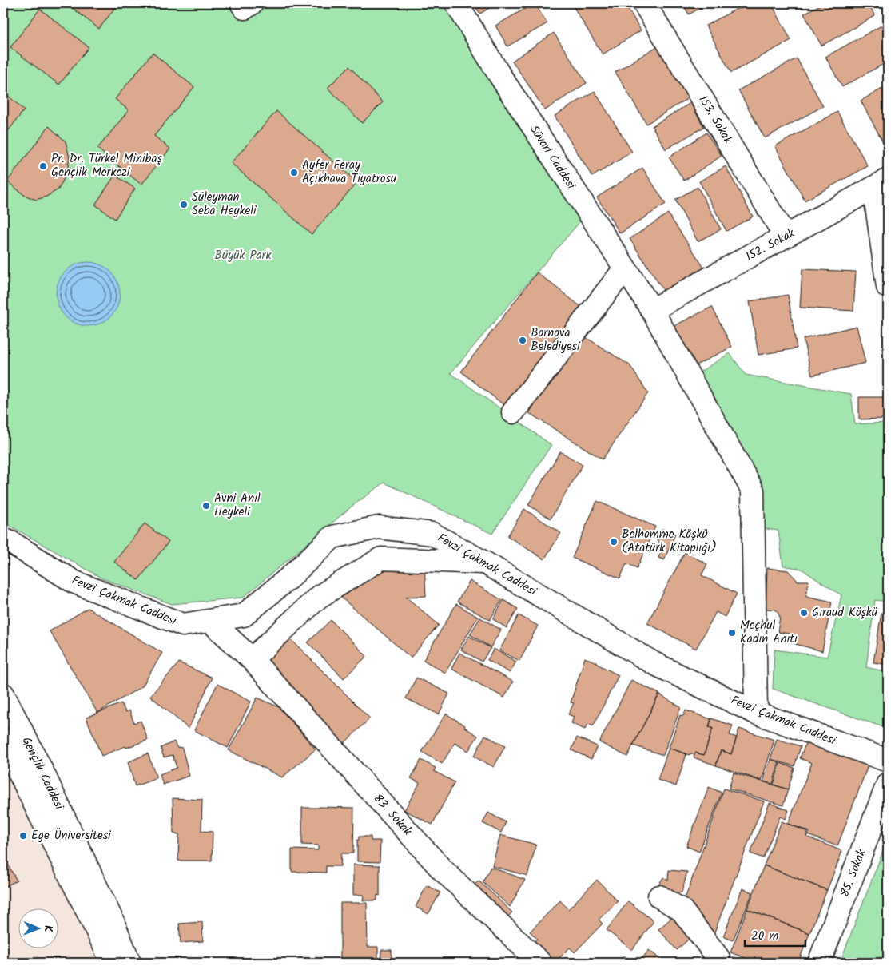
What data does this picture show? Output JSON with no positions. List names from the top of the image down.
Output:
{
  "streets": {
    "street": [
      "153. Sokak",
      "Süvari Caddesi",
      "152. Sokak",
      "Fevzi Çakmak Caddesi",
      "Gençlik Caddesi",
      "83. Sokak",
      "85. Sokak"
    ]
  },
  "crossings": [
    ["153. Sokak", "152. Sokak"],
    ["Süvari Caddesi", "152. Sokak"],
    ["Süvari Caddesi", "Fevzi Çakmak Caddesi"],
    ["Fevzi Çakmak Caddesi", "83. Sokak"]
  ],
  "parks": ["Büyük Park"],
  "places": [
    "Pr. Dr. Türkel Minibaş Gençlik Merkezi",
    "Ayfer Feray Açıkhava Tiyatrosu",
    "Süleyman Seba Heykeli",
    "Bornova Belediyesi",
    "Avni Anıl Heykeli",
    "Belhomme Köşkü (Atatürk Kitaplığı)",
    "Gıraud Köşkü",
    "Meçhul Kadın Anıtı",
    "Ege Üniversitesi"
  ],
  "scale_bar": "20 m",
  "north": "right"
}
